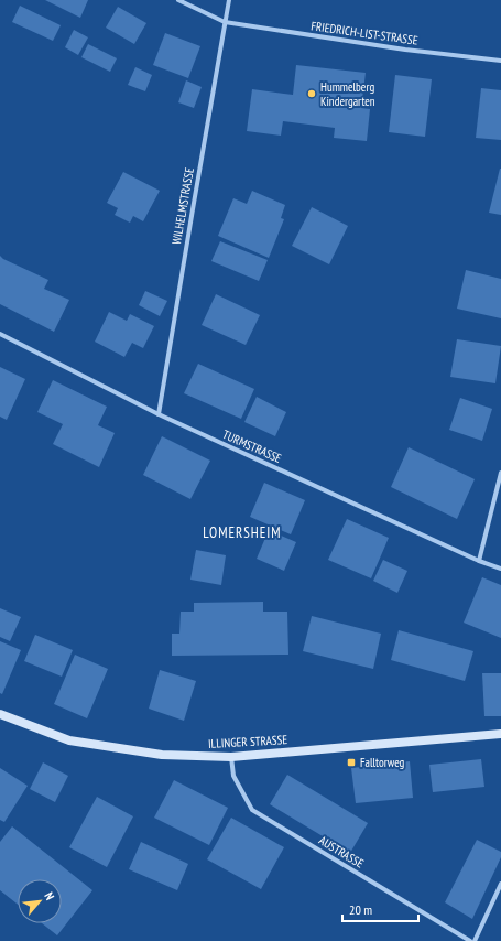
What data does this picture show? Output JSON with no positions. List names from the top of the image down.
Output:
{
  "streets": {
    "street": [
      "FRIEDRICH-LIST-STRASSE",
      "WILHELMSTRASSE",
      "TURMSTRASSE",
      "ILLINGER STRASSE",
      "AUSTRASSE"
    ]
  },
  "crossings": [
    ["FRIEDRICH-LIST-STRASSE", "WILHELMSTRASSE"],
    ["WILHELMSTRASSE", "TURMSTRASSE"],
    ["ILLINGER STRASSE", "AUSTRASSE"]
  ],
  "districts": ["LOMERSHEIM"],
  "places": {
    "other": ["Hummelberg Kindergarten"],
    "transit": ["Falltorweg"]
  },
  "scale_bar": "20 m",
  "north": "top right"
}
